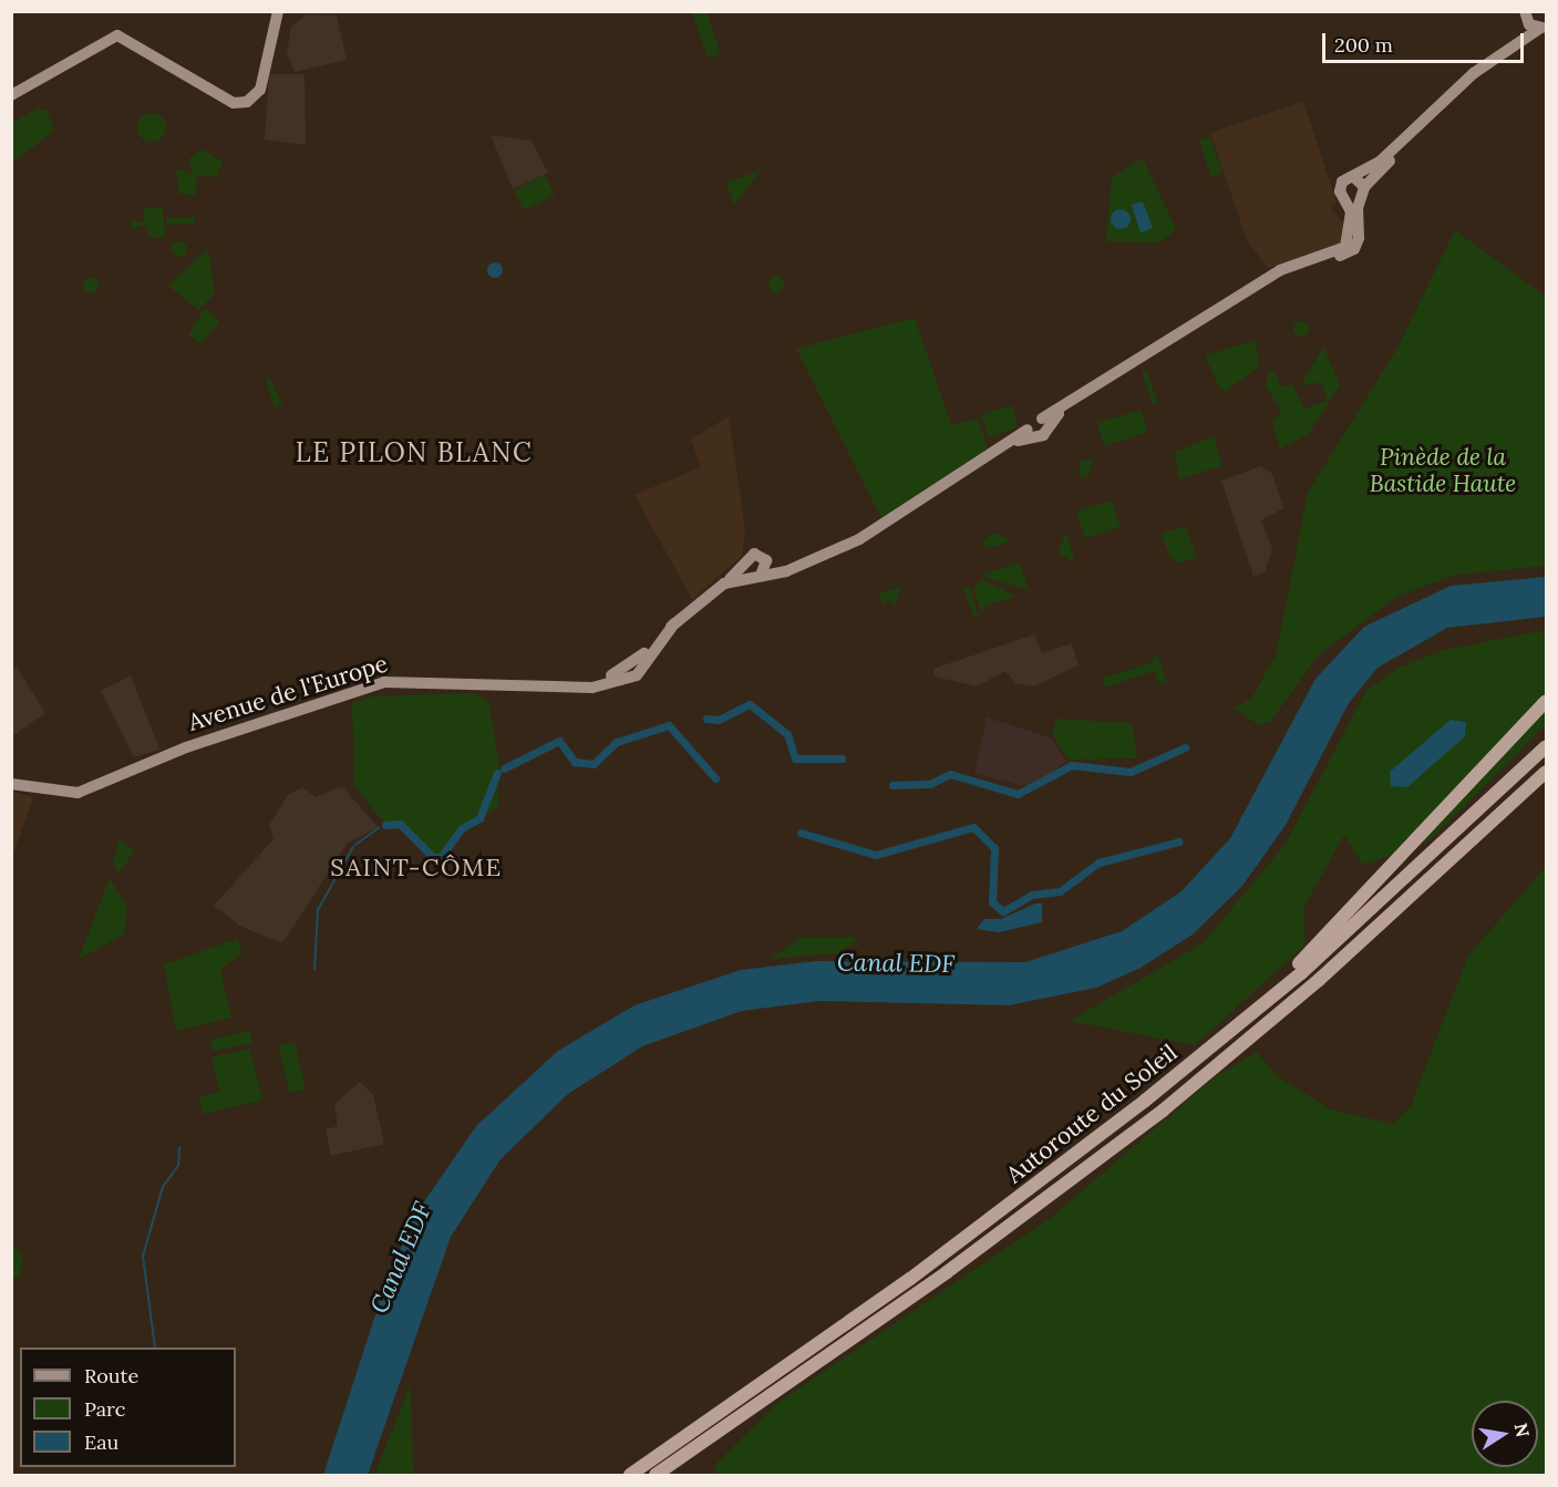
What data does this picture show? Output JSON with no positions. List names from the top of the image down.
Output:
{
  "streets": {
    "highway": ["Autoroute du Soleil"],
    "main road": ["Avenue de l'Europe"]
  },
  "districts": ["LE PILON BLANC", "SAINT-CÔME"],
  "water": ["Canal EDF"],
  "parks": ["Pinède de la Bastide Haute"],
  "legend": ["Route", "Parc", "Eau"],
  "scale_bar": "200 m",
  "north": "right"
}
